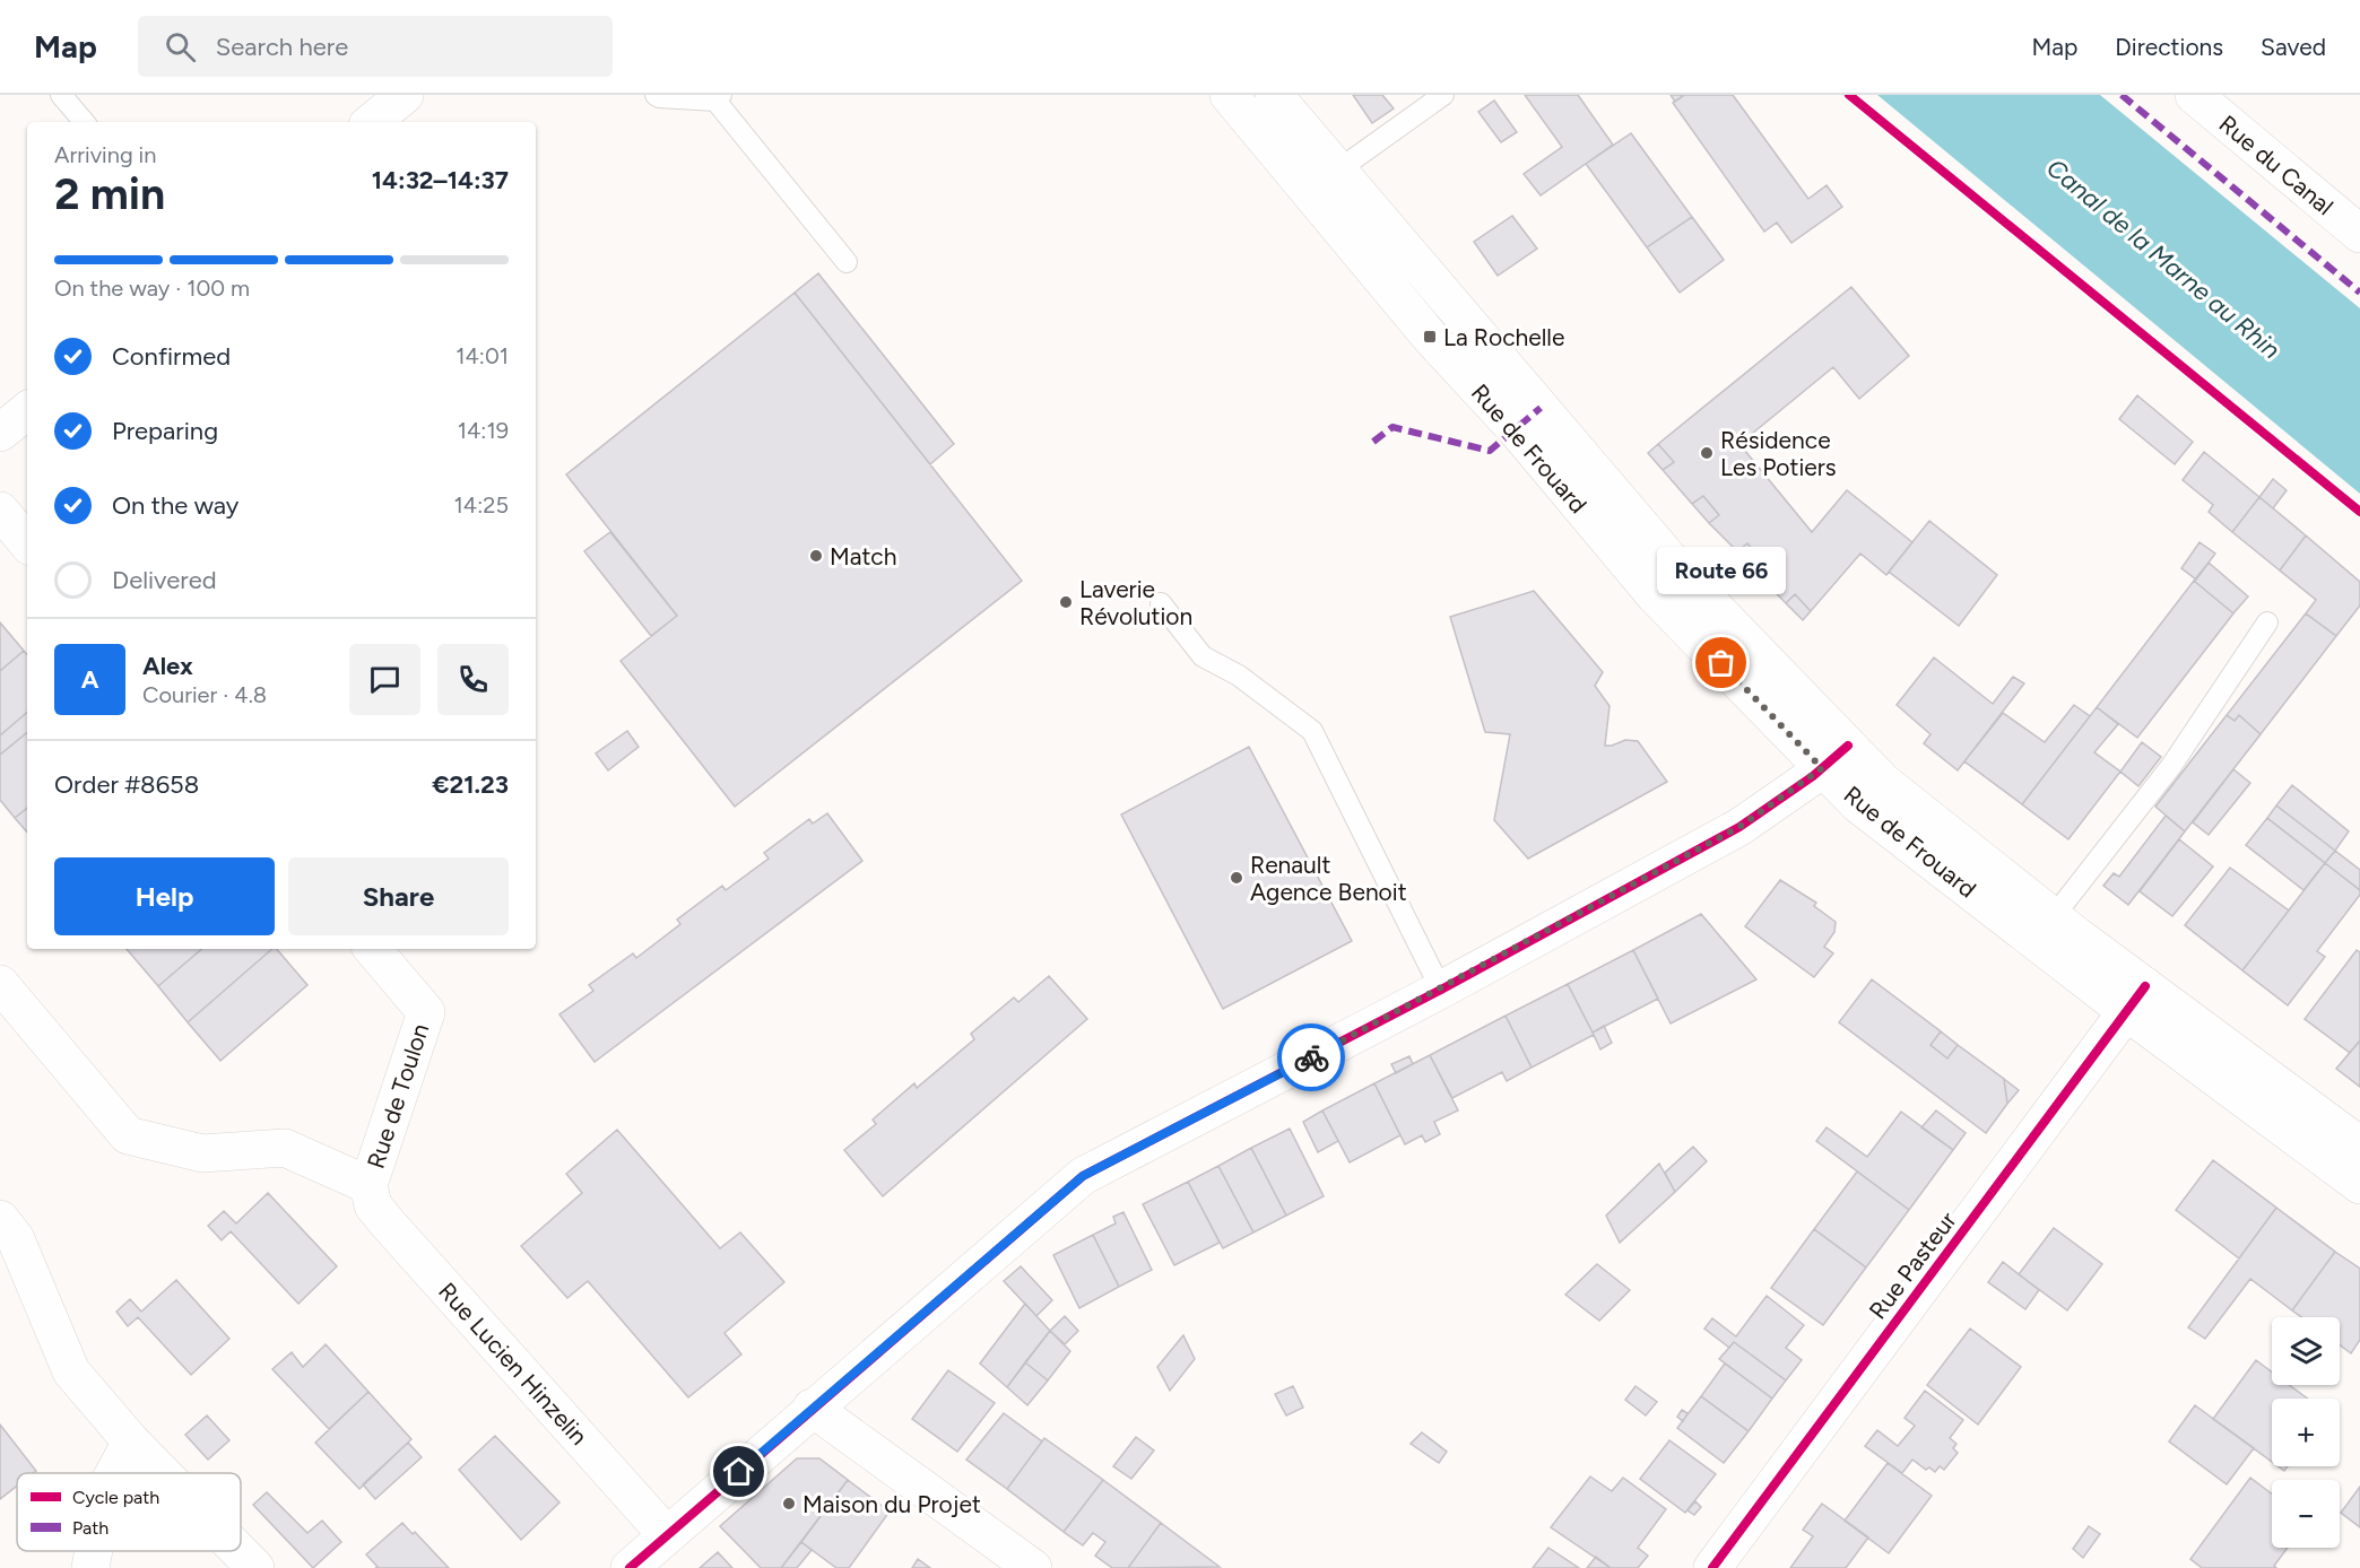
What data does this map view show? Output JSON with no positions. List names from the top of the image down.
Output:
{
  "streets": {
    "street": [
      "Rue du Canal",
      "Rue de Frouard",
      "Rue de Toulon",
      "Rue Pasteur",
      "Rue Lucien Hinzelin"
    ]
  },
  "crossings": [
    ["Rue de Frouard", "Rue Pasteur"],
    ["Rue de Toulon", "Rue Lucien Hinzelin"]
  ],
  "water": ["Canal de la Marne au Rhin"],
  "places": {
    "transit": ["La Rochelle"],
    "other": [
      "Résidence Les Potiers",
      "Match",
      "Laverie Révolution",
      "Route 66",
      "Renault Agence Benoit",
      "Maison du Projet"
    ]
  },
  "legend": ["Cycle path", "Path"],
  "page": {
    "header": "Map",
    "search": "Search here",
    "nav": ["Map", "Directions", "Saved"],
    "heading": ["2 min", "Arriving in", "14:32–14:37"],
    "panel": [
      "Alex",
      "Courier · 4.8",
      "Order #8658",
      "€21.23"
    ],
    "bar": "On the way · 100 m",
    "list": [
      ["Confirmed", "14:01"],
      ["Preparing", "14:19"],
      ["On the way", "14:25"],
      "Delivered"
    ],
    "bubble": "Route 66",
    "round": "A",
    "buttons": ["Help", "Share"],
    "map_buttons": ["+", "−"]
  }
}
